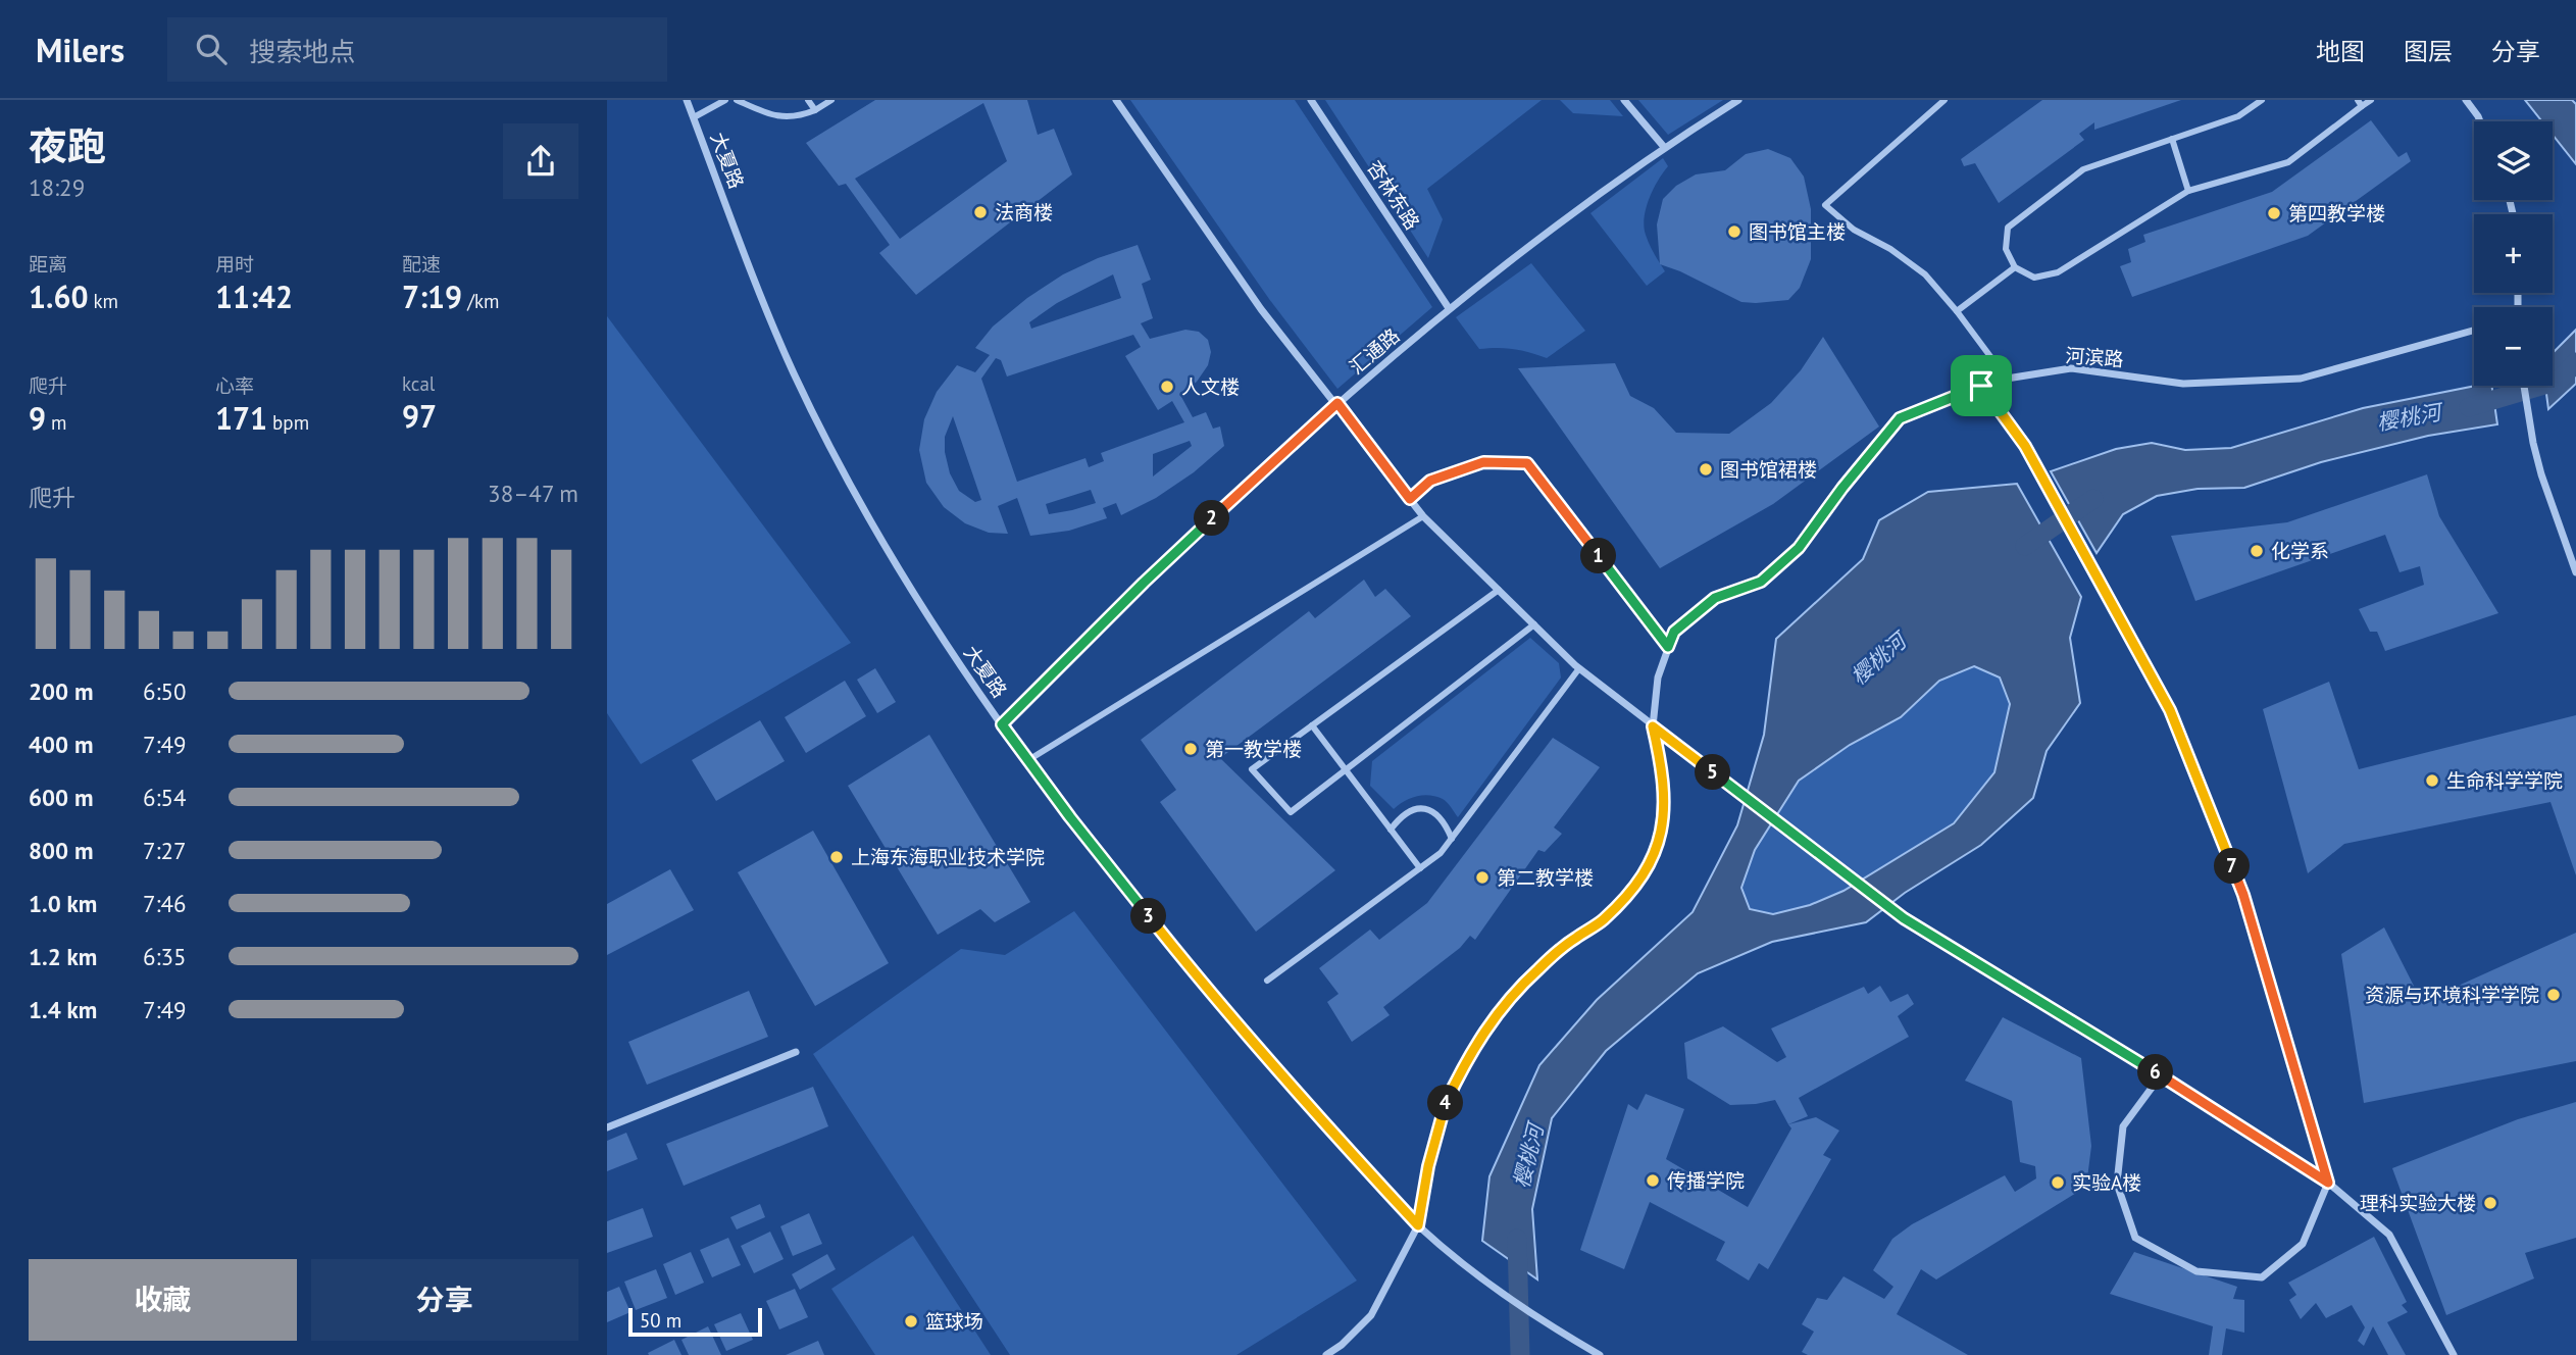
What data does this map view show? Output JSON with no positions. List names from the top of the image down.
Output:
{
  "streets": {
    "street": [
      "大夏路",
      "杏林东路",
      "汇通路",
      "河滨路"
    ]
  },
  "crossings": [
    ["大夏路", "汇通路"],
    ["大夏路", "河滨路"],
    ["杏林东路", "汇通路"]
  ],
  "water": ["樱桃河"],
  "places": [
    "法商楼",
    "第四教学楼",
    "图书馆主楼",
    "人文楼",
    "图书馆裙楼",
    "化学系",
    "第一教学楼",
    "生命科学学院",
    "上海东海职业技术学院",
    "第二教学楼",
    "资源与环境科学学院",
    "传播学院",
    "实验A楼",
    "理科实验大楼",
    "篮球场"
  ],
  "scale_bar": "50 m",
  "page": {
    "header": "Milers",
    "search": "搜索地点",
    "nav": ["地图", "图层", "分享"],
    "heading": ["夜跑", "18:29"],
    "map_buttons": ["+", "−"],
    "stats": [
      ["距离", "1.60 km"],
      ["用时", "11:42"],
      ["配速", "7:19 /km"],
      ["爬升", "9 m"],
      ["心率", "171 bpm"],
      ["kcal", "97"]
    ],
    "chart": ["爬升", "38–47 m"],
    "pins": [
      "2",
      "1",
      "5",
      "7",
      "3",
      "6",
      "4"
    ],
    "list": [
      {
        "name": "200 m",
        "note": "6:50"
      },
      {
        "name": "400 m",
        "note": "7:49"
      },
      {
        "name": "600 m",
        "note": "6:54"
      },
      {
        "name": "800 m",
        "note": "7:27"
      },
      {
        "name": "1.0 km",
        "note": "7:46"
      },
      {
        "name": "1.2 km",
        "note": "6:35"
      },
      {
        "name": "1.4 km",
        "note": "7:49"
      }
    ],
    "buttons": ["收藏", "分享"],
    "scale": "50 m"
  }
}
